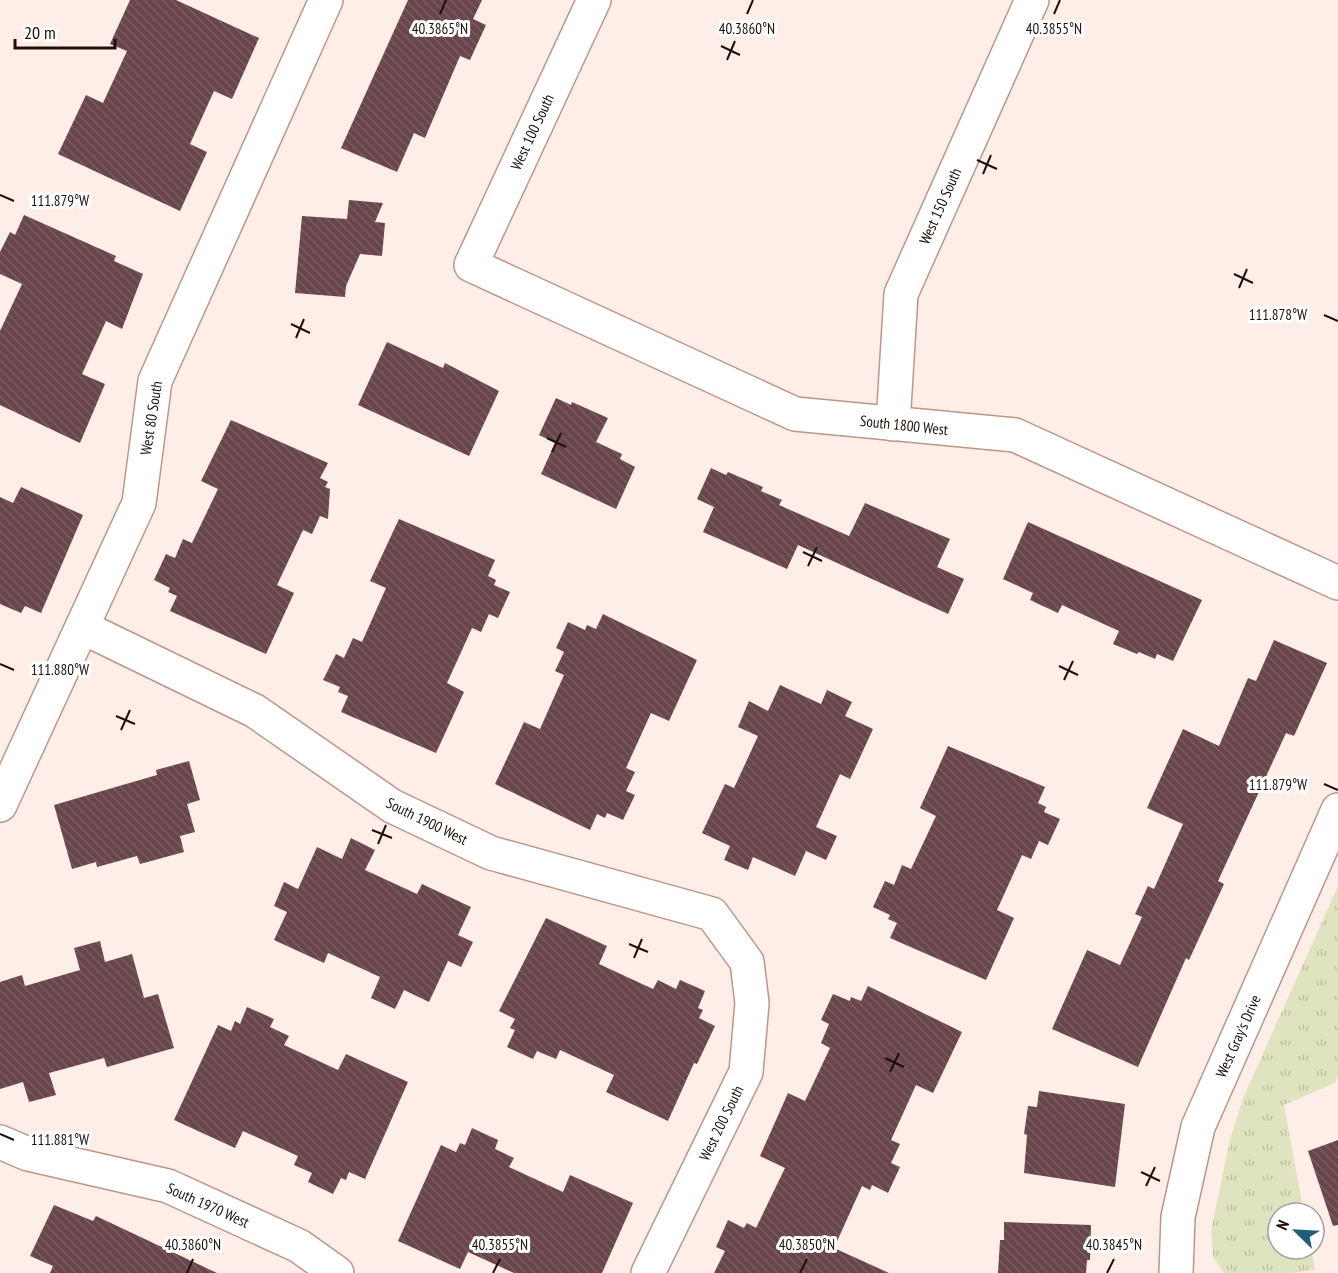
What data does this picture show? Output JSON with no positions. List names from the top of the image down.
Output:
{
  "streets": {
    "street": [
      "West 100 South",
      "West 150 South",
      "West 80 South",
      "South 1800 West",
      "South 1900 West",
      "West Gray's Drive",
      "West 200 South",
      "South 1970 West"
    ]
  },
  "crossings": [
    ["West 100 South", "South 1800 West"],
    ["West 150 South", "South 1800 West"],
    ["West 80 South", "South 1900 West"],
    ["South 1900 West", "West 200 South"]
  ],
  "scale_bar": "20 m",
  "north": "top left",
  "coordinates": [
    "40.3865°N",
    "40.3860°N",
    "40.3855°N",
    "111.879°W",
    "111.878°W",
    "111.880°W",
    "111.881°W",
    "40.3850°N",
    "40.3845°N"
  ]
}
